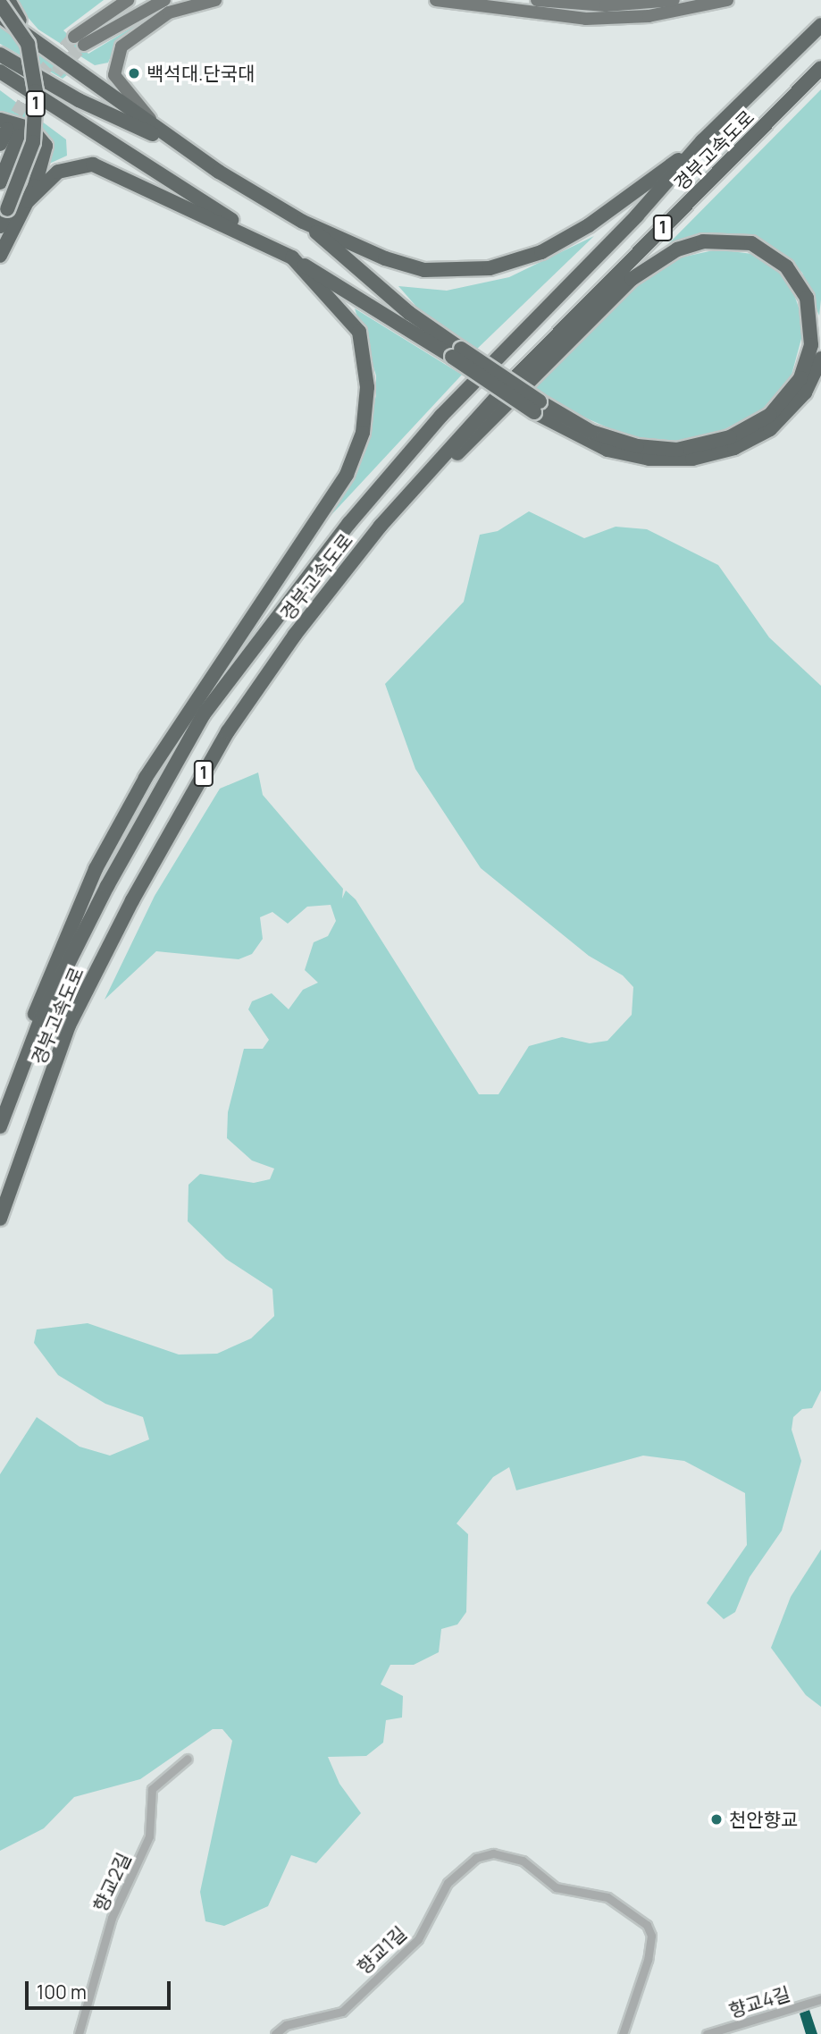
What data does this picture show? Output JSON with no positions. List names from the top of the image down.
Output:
{
  "streets": {
    "highway": ["1", "경부고속도로"],
    "street": ["향교2길", "향교1길", "향교4길"]
  },
  "places": ["백석대.단국대", "천안향교"],
  "scale_bar": "100 m"
}
